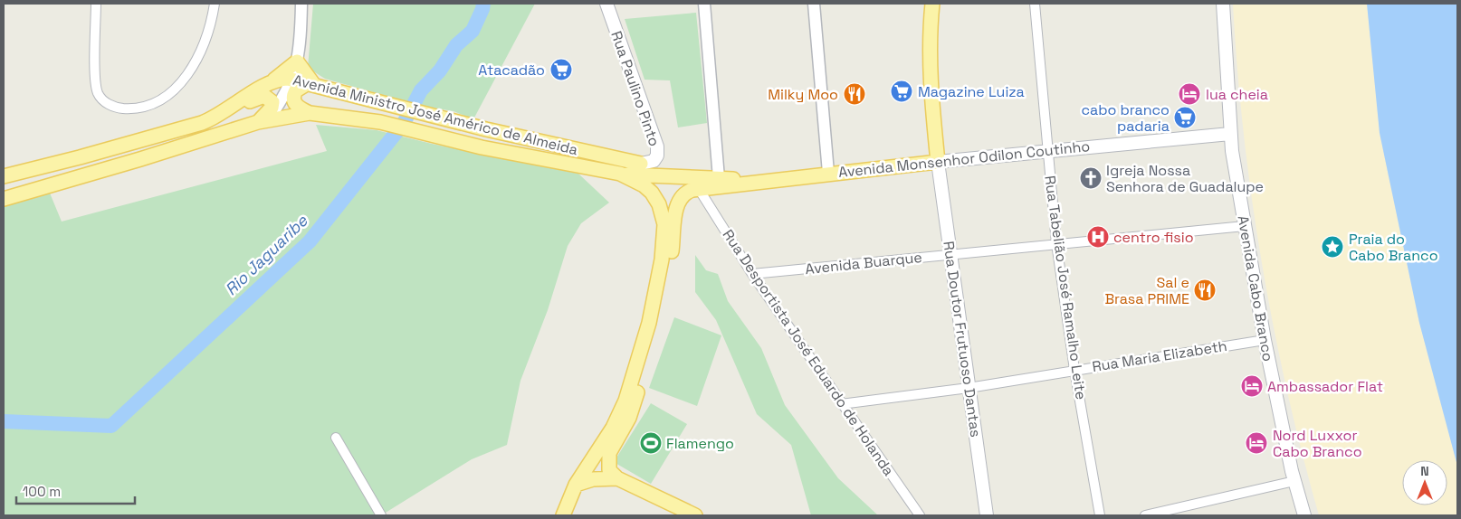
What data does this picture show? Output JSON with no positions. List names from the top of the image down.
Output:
{
  "streets": {
    "main road": [
      "Rua Paulino Pinto",
      "Avenida Ministro José Américo de Almeida",
      "Avenida Monsenhor Odilon Coutinho",
      "Avenida Cabo Branco",
      "Rua Doutor Frutuoso Dantas"
    ],
    "street": [
      "Avenida Buarque",
      "Rua Tabelião José Ramalho Leite",
      "Rua Desportista José Eduardo de Holanda",
      "Rua Maria Elizabeth"
    ]
  },
  "crossings": [
    ["Rua Paulino Pinto", "Avenida Ministro José Américo de Almeida"],
    ["Avenida Monsenhor Odilon Coutinho", "Rua Tabelião José Ramalho Leite"],
    ["Avenida Monsenhor Odilon Coutinho", "Avenida Cabo Branco"],
    ["Avenida Monsenhor Odilon Coutinho", "Rua Doutor Frutuoso Dantas"],
    ["Avenida Monsenhor Odilon Coutinho", "Rua Desportista José Eduardo de Holanda"],
    ["Avenida Buarque", "Rua Tabelião José Ramalho Leite"],
    ["Avenida Buarque", "Avenida Cabo Branco"],
    ["Avenida Buarque", "Rua Doutor Frutuoso Dantas"],
    ["Avenida Buarque", "Rua Desportista José Eduardo de Holanda"],
    ["Rua Tabelião José Ramalho Leite", "Rua Maria Elizabeth"],
    ["Avenida Cabo Branco", "Rua Maria Elizabeth"],
    ["Rua Doutor Frutuoso Dantas", "Rua Maria Elizabeth"],
    ["Rua Desportista José Eduardo de Holanda", "Rua Maria Elizabeth"]
  ],
  "water": ["Rio Jaguaribe"],
  "places": {
    "supermarket": ["Atacadão", "Magazine Luiza", "cabo branco padaria"],
    "restaurant": ["Milky Moo", "Sal e Brasa PRIME"],
    "hotel": ["lua cheia", "Ambassador Flat", "Nord Luxxor Cabo Branco"],
    "church": ["Igreja Nossa Senhora de Guadalupe"],
    "hospital": ["centro fisio"],
    "place": ["Praia do Cabo Branco"],
    "sports": ["Flamengo"]
  },
  "scale_bar": "100 m",
  "north": "top"
}
